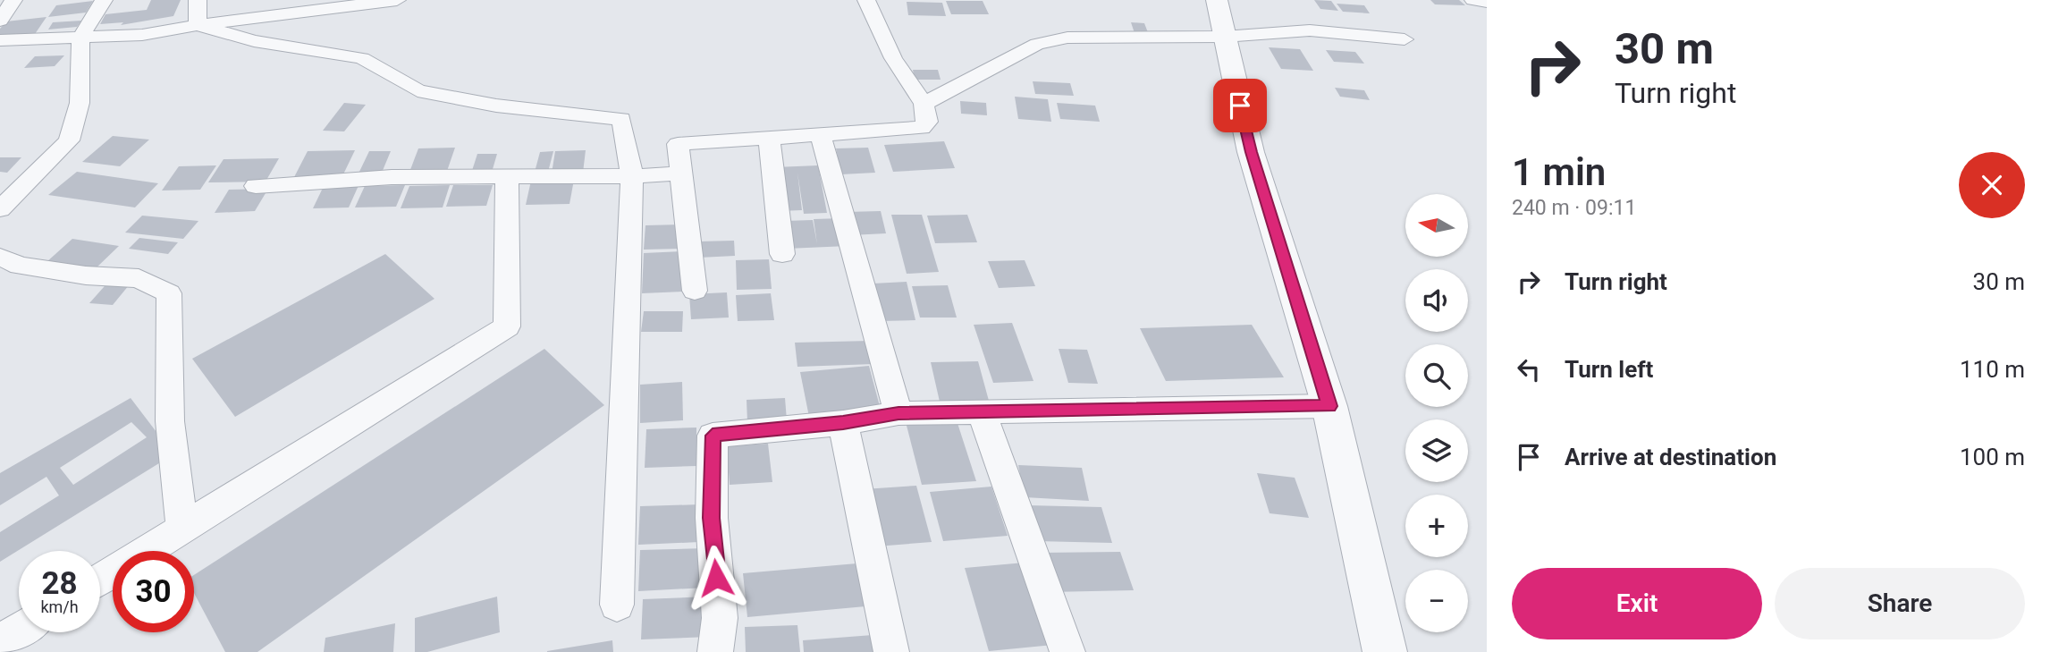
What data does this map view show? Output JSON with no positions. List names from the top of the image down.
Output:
{
  "north": "left",
  "page": {
    "turn": ["30 m", "Turn right"],
    "heading": ["1 min", "240 m · 09:11"],
    "map_buttons": ["+", "−"],
    "list": [
      {
        "name": "Turn right",
        "value": "30 m"
      },
      {
        "name": "Turn left",
        "value": "110 m"
      },
      {
        "name": "Arrive at destination",
        "value": "100 m"
      }
    ],
    "speed": "28 km/h",
    "limit": "30",
    "buttons": ["Exit", "Share"]
  }
}
